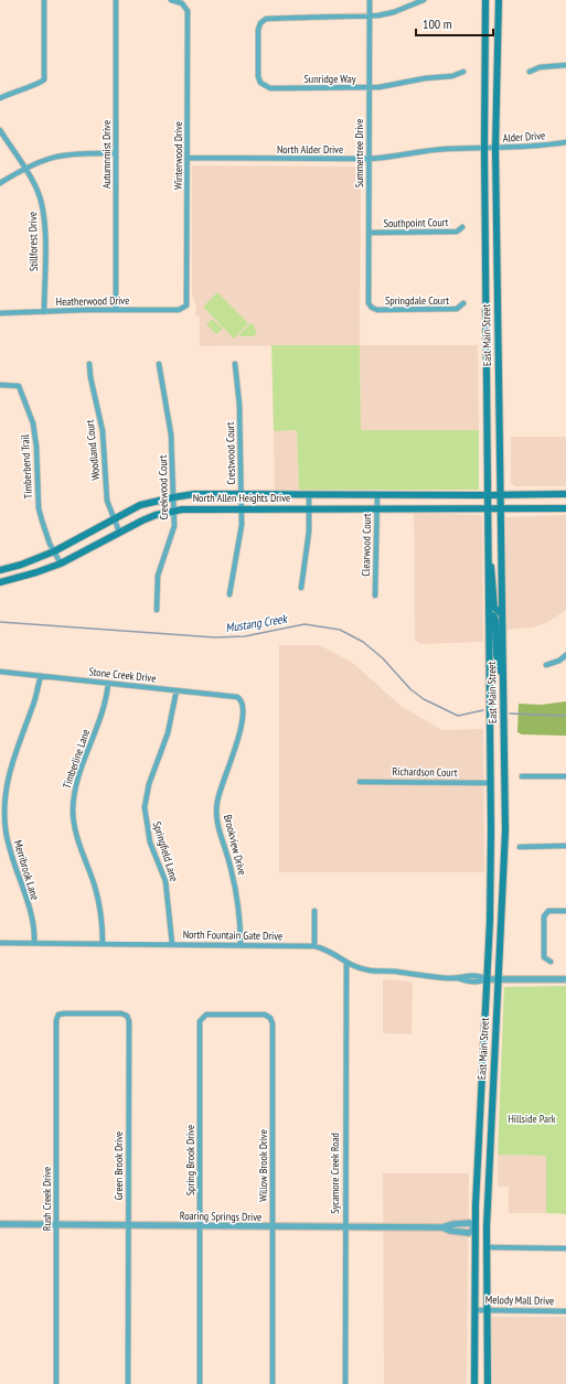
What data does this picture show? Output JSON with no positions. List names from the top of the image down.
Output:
{
  "streets": {
    "main road": ["East Main Street", "North Allen Heights Drive"],
    "street": [
      "Sunridge Way",
      "Alder Drive",
      "North Alder Drive",
      "Summertree Drive",
      "Autumnmist Drive",
      "Winterwood Drive",
      "Southpoint Court",
      "Stillforest Drive",
      "Springdale Court",
      "Heatherwood Drive",
      "Woodland Court",
      "Crestwood Court",
      "Timberbend Trail",
      "Creekwood Court",
      "Clearwood Court",
      "Stone Creek Drive",
      "Timberline Lane",
      "Richardson Court",
      "Brookview Drive",
      "Springfield Lane",
      "Merribrook Lane",
      "North Fountain Gate Drive",
      "Spring Brook Drive",
      "Green Brook Drive",
      "Willow Brook Drive",
      "Sycamore Creek Road",
      "Rush Creek Drive",
      "Roaring Springs Drive",
      "Melody Mall Drive"
    ]
  },
  "crossings": [
    ["Sunridge Way", "Summertree Drive"],
    ["Alder Drive", "North Alder Drive"],
    ["Alder Drive", "East Main Street"],
    ["North Alder Drive", "Summertree Drive"],
    ["North Alder Drive", "Winterwood Drive"],
    ["North Alder Drive", "East Main Street"],
    ["Summertree Drive", "Southpoint Court"],
    ["Summertree Drive", "Springdale Court"],
    ["Autumnmist Drive", "Heatherwood Drive"],
    ["Winterwood Drive", "Heatherwood Drive"],
    ["Stillforest Drive", "Heatherwood Drive"],
    ["East Main Street", "North Allen Heights Drive"],
    ["East Main Street", "Richardson Court"],
    ["East Main Street", "North Fountain Gate Drive"],
    ["East Main Street", "Roaring Springs Drive"],
    ["East Main Street", "Melody Mall Drive"],
    ["Woodland Court", "North Allen Heights Drive"],
    ["Crestwood Court", "North Allen Heights Drive"],
    ["Timberbend Trail", "North Allen Heights Drive"],
    ["Creekwood Court", "North Allen Heights Drive"],
    ["North Allen Heights Drive", "Clearwood Court"],
    ["Stone Creek Drive", "Timberline Lane"],
    ["Stone Creek Drive", "Brookview Drive"],
    ["Stone Creek Drive", "Springfield Lane"],
    ["Stone Creek Drive", "Merribrook Lane"],
    ["Timberline Lane", "North Fountain Gate Drive"],
    ["Brookview Drive", "North Fountain Gate Drive"],
    ["Springfield Lane", "North Fountain Gate Drive"],
    ["Merribrook Lane", "North Fountain Gate Drive"],
    ["North Fountain Gate Drive", "Sycamore Creek Road"],
    ["Spring Brook Drive", "Willow Brook Drive"],
    ["Spring Brook Drive", "Roaring Springs Drive"],
    ["Green Brook Drive", "Rush Creek Drive"],
    ["Green Brook Drive", "Roaring Springs Drive"],
    ["Willow Brook Drive", "Roaring Springs Drive"],
    ["Sycamore Creek Road", "Roaring Springs Drive"],
    ["Rush Creek Drive", "Roaring Springs Drive"]
  ],
  "water": ["Mustang Creek"],
  "parks": ["Hillside Park"],
  "scale_bar": "100 m"
}
